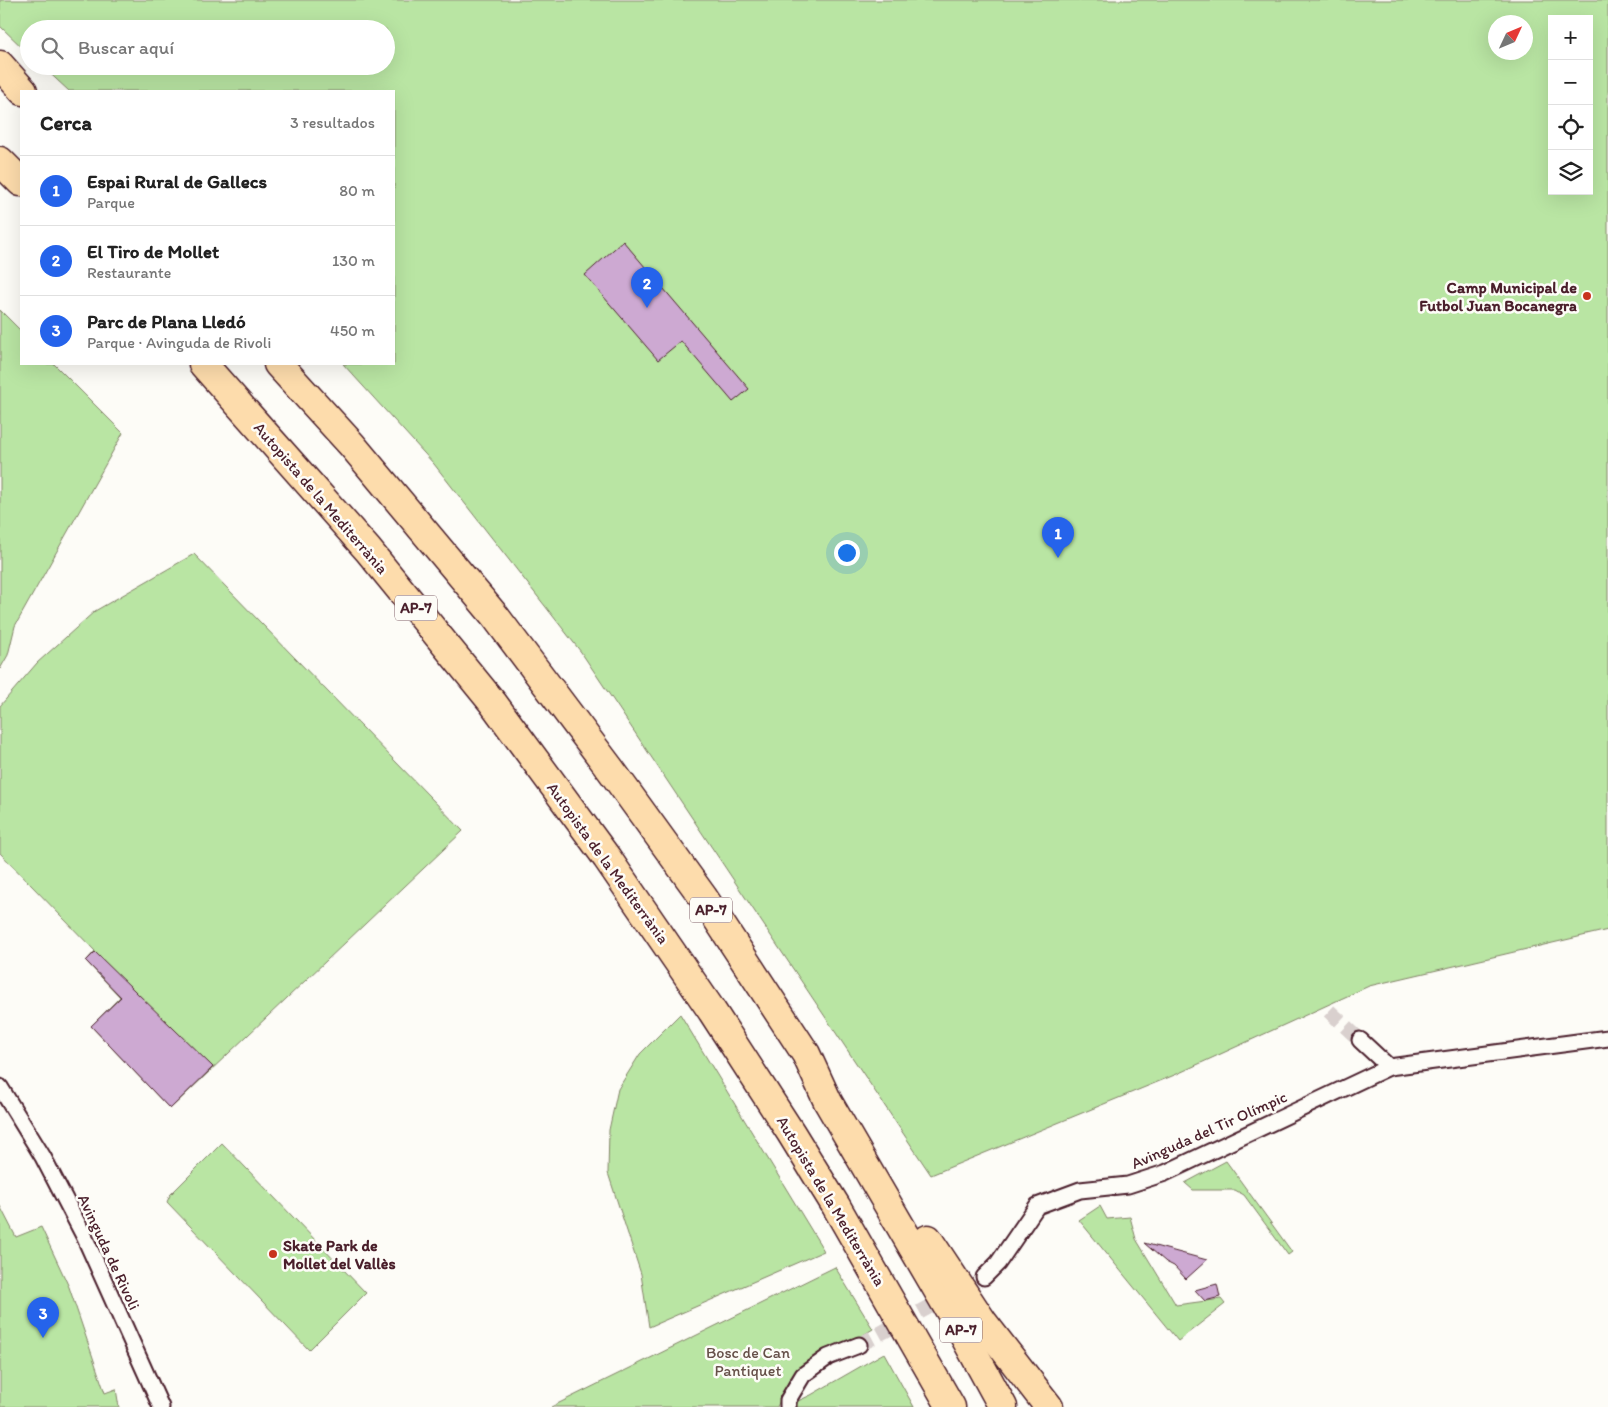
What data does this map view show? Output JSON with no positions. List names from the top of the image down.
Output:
{
  "streets": {
    "highway": ["Autopista de la Mediterrània", "AP-7"],
    "street": ["Avinguda del Tir Olímpic", "Avinguda de Rivoli"]
  },
  "parks": ["Bosc de Can Pantiquet"],
  "places": ["Camp Municipal de Futbol Juan Bocanegra", "Skate Park de Mollet del Vallès"],
  "north": "top right",
  "page": {
    "map_buttons": ["+", "−"],
    "search": "Buscar aquí",
    "heading": ["Cerca", "3 resultados"],
    "list": [
      {
        "mark": "1",
        "name": "Espai Rural de Gallecs",
        "note": "Parque",
        "value": "80 m"
      },
      {
        "mark": "2",
        "name": "El Tiro de Mollet",
        "note": "Restaurante",
        "value": "130 m"
      },
      {
        "mark": "3",
        "name": "Parc de Plana Lledó",
        "note": "Parque · Avinguda de Rivoli",
        "value": "450 m"
      }
    ],
    "pins": ["2", "1", "3"]
  }
}
